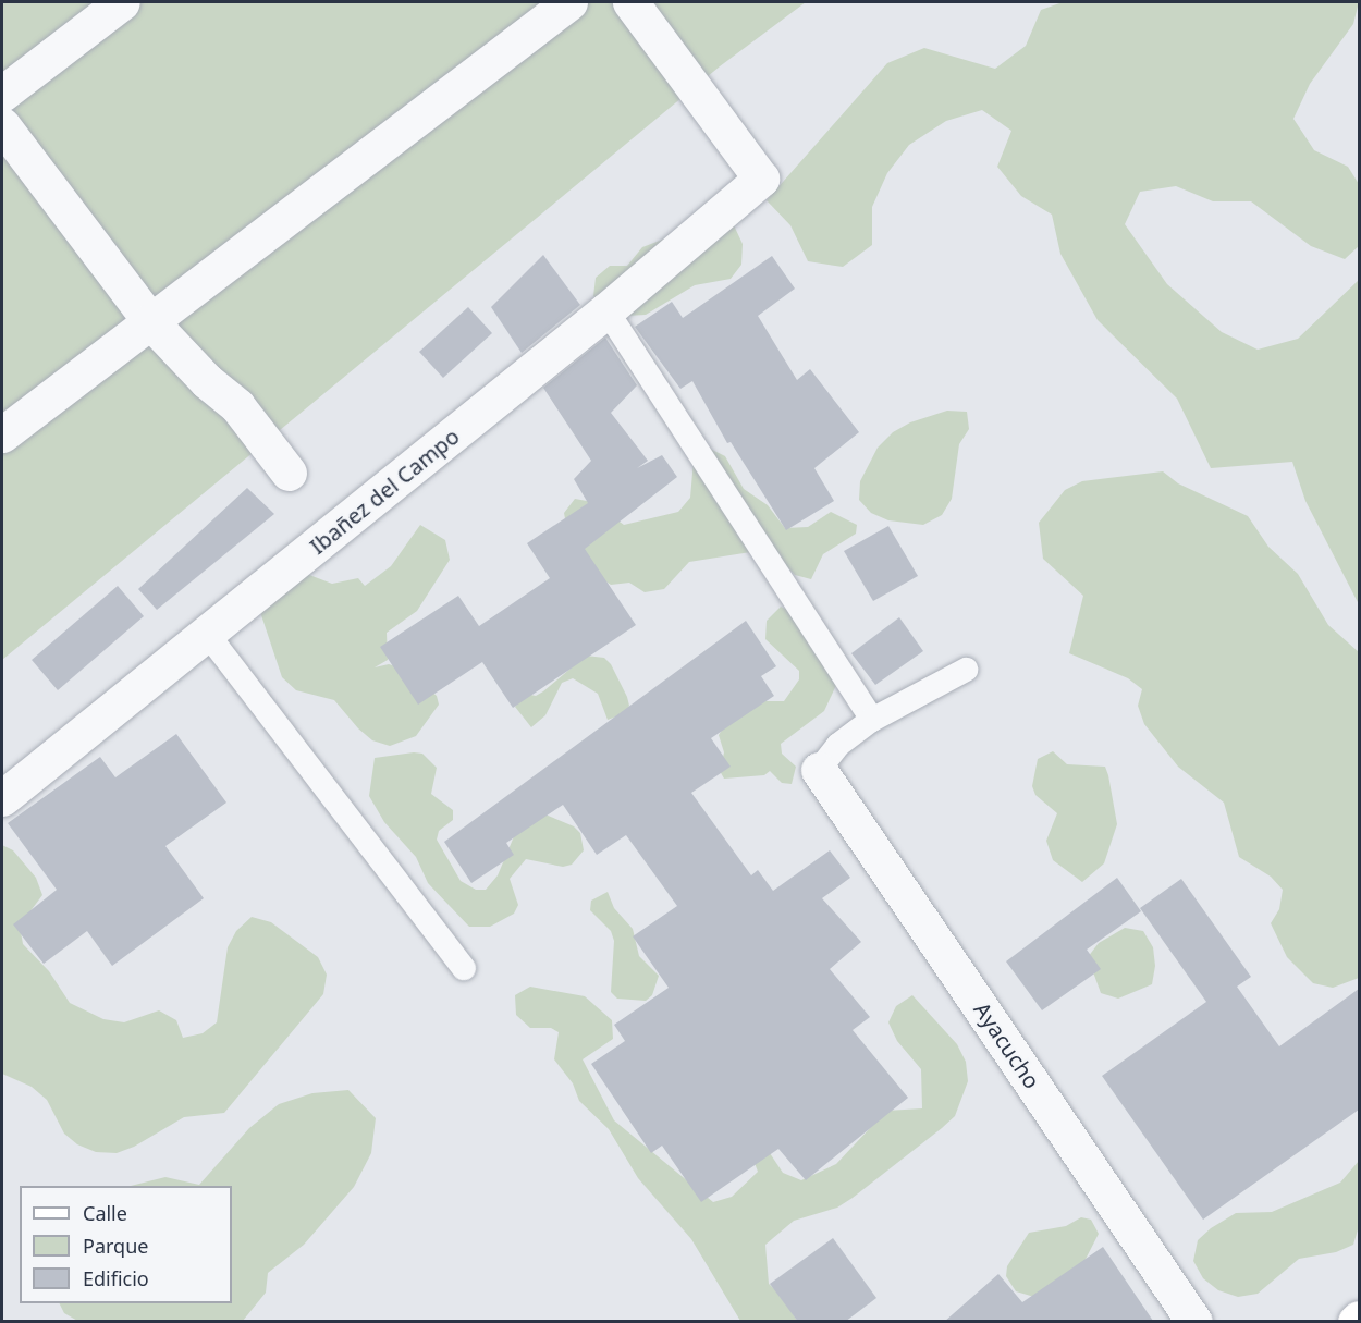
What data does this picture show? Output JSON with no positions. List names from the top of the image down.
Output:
{
  "streets": {
    "street": ["Ibañez del Campo", "Ayacucho"]
  },
  "legend": ["Calle", "Parque", "Edificio"]
}
